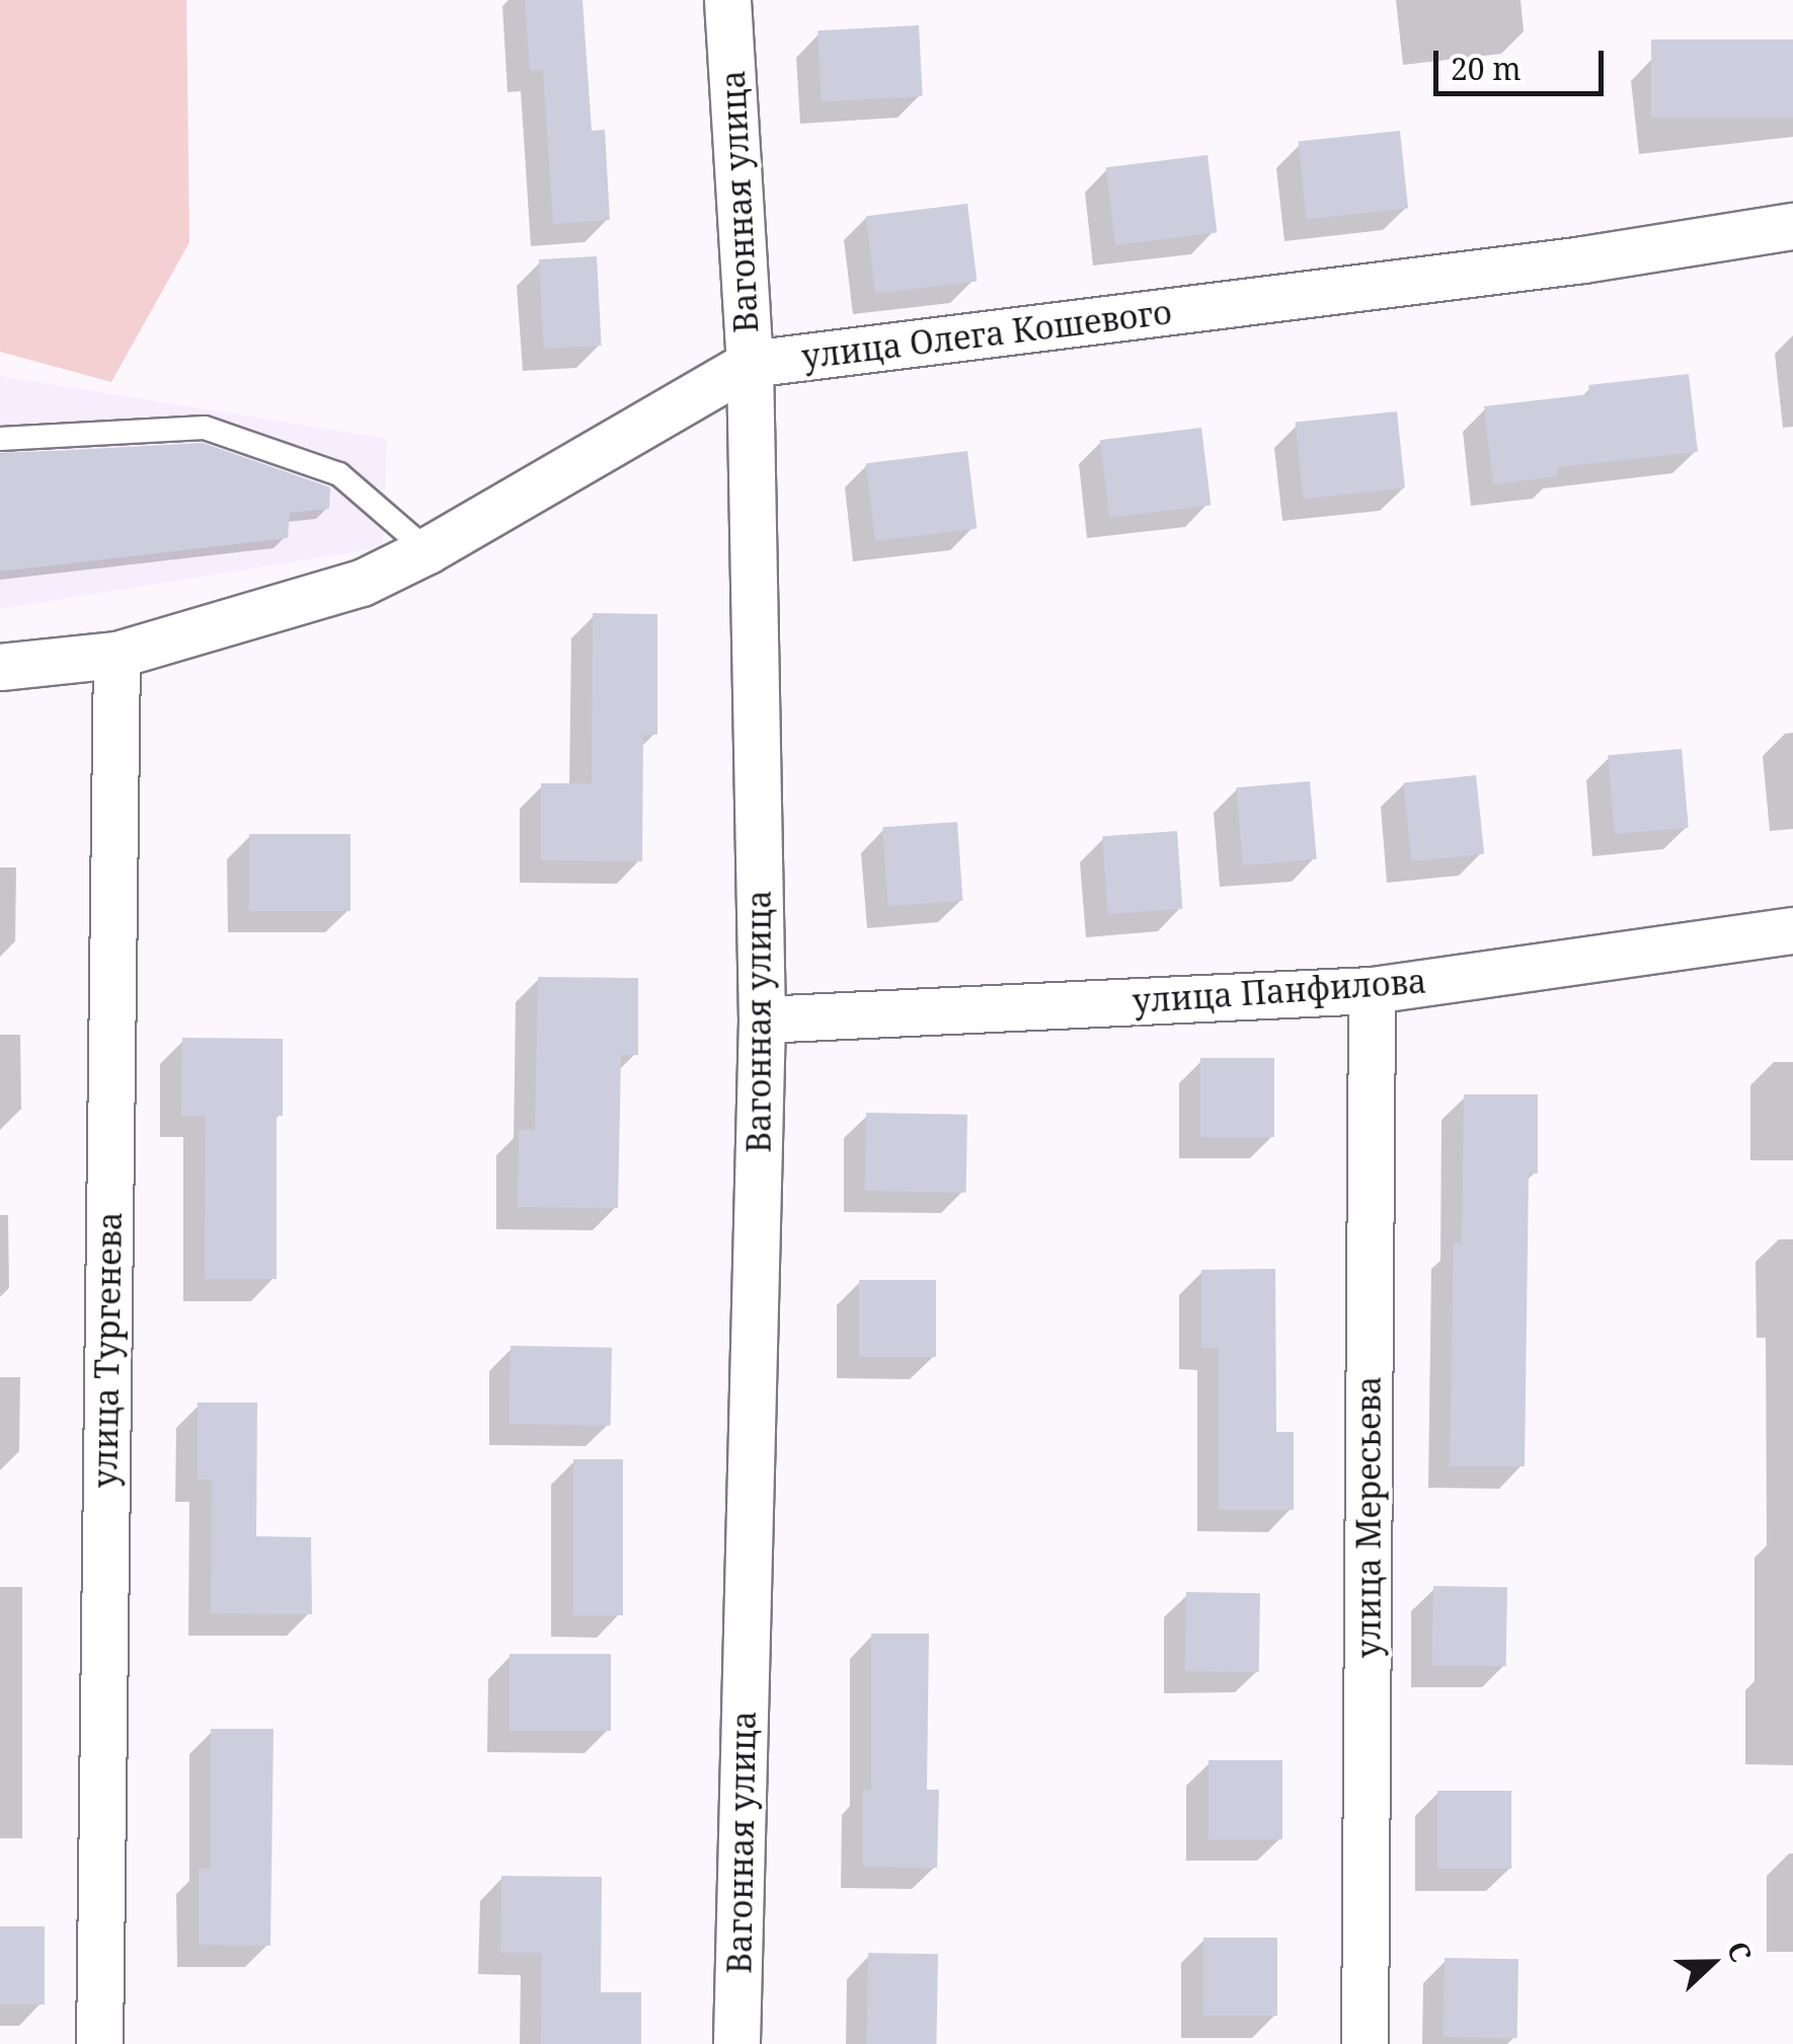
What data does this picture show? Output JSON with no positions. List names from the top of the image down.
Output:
{
  "streets": {
    "street": [
      "Вагонная улица",
      "улица Олега Кошевого",
      "улица Панфилова",
      "улица Тургенева",
      "улица Мересьева"
    ]
  },
  "crossings": [
    ["Вагонная улица", "улица Олега Кошевого"],
    ["Вагонная улица", "улица Панфилова"],
    ["улица Олега Кошевого", "улица Тургенева"],
    ["улица Панфилова", "улица Мересьева"]
  ],
  "scale_bar": "20 m",
  "north": "right"
}
